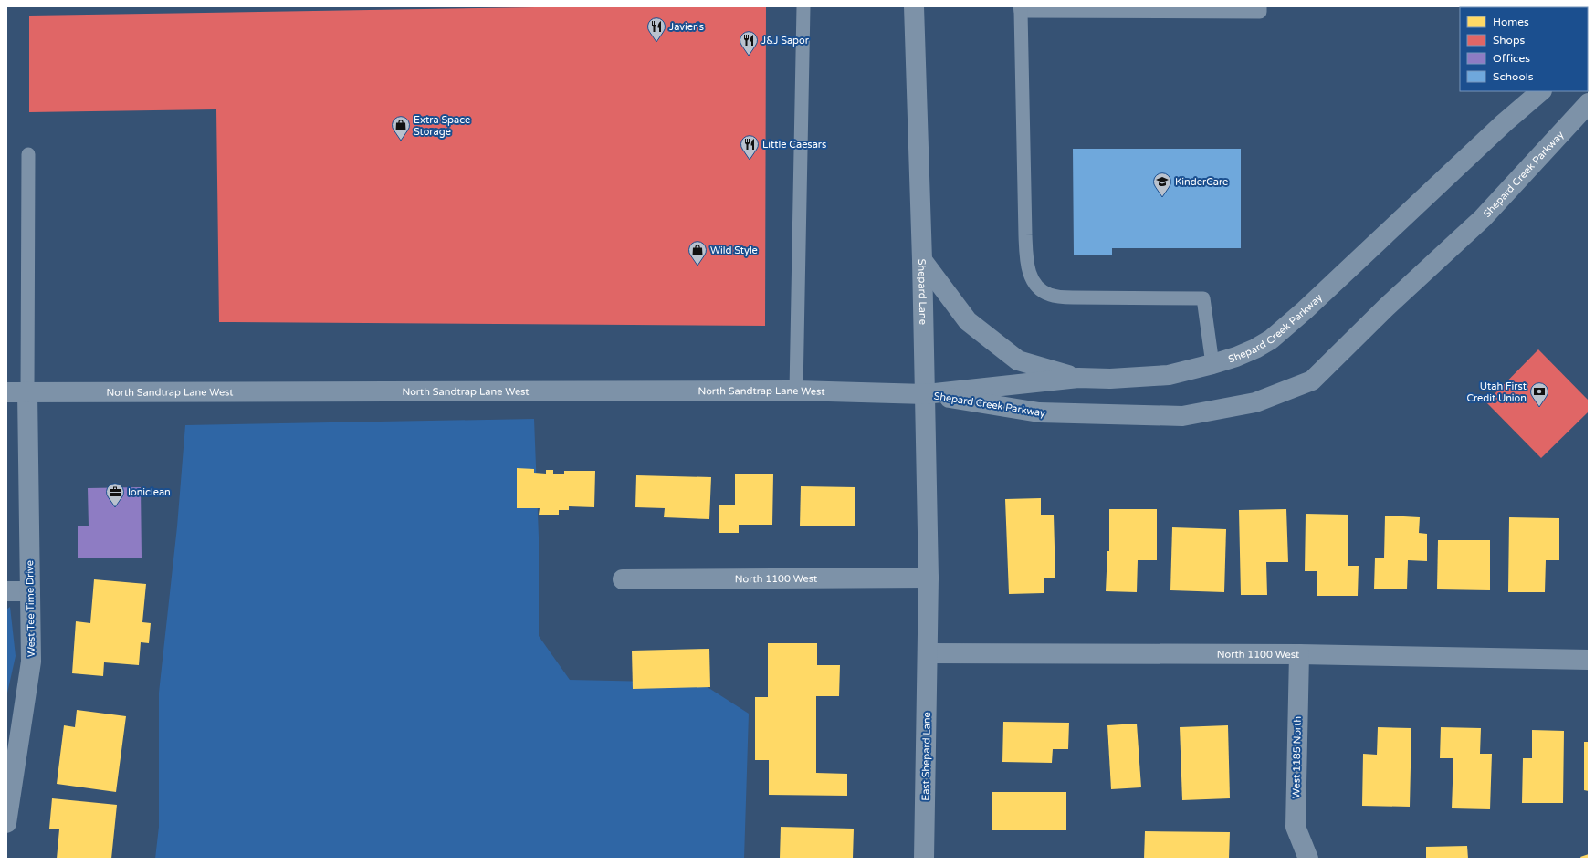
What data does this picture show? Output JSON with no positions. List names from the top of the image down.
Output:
{
  "streets": {
    "street": [
      "Shepard Creek Parkway",
      "Shepard Lane",
      "North Sandtrap Lane West",
      "North 1100 West",
      "West Tee Time Drive",
      "East Shepard Lane",
      "West 1185 North"
    ]
  },
  "crossings": [
    ["Shepard Creek Parkway", "Shepard Lane"],
    ["Shepard Creek Parkway", "North Sandtrap Lane West"],
    ["Shepard Lane", "North Sandtrap Lane West"],
    ["Shepard Lane", "North 1100 West"],
    ["Shepard Lane", "East Shepard Lane"],
    ["North Sandtrap Lane West", "West Tee Time Drive"],
    ["North 1100 West", "East Shepard Lane"],
    ["North 1100 West", "West 1185 North"]
  ],
  "places": {
    "restaurant": ["Javier's", "J&J Sapor", "Little Caesars"],
    "shop": ["Extra Space Storage", "Wild Style"],
    "school or university": ["KinderCare"],
    "bank": ["Utah First Credit Union"],
    "office": ["Ioniclean"]
  },
  "legend": [
    "Homes",
    "Shops",
    "Offices",
    "Schools"
  ]
}
